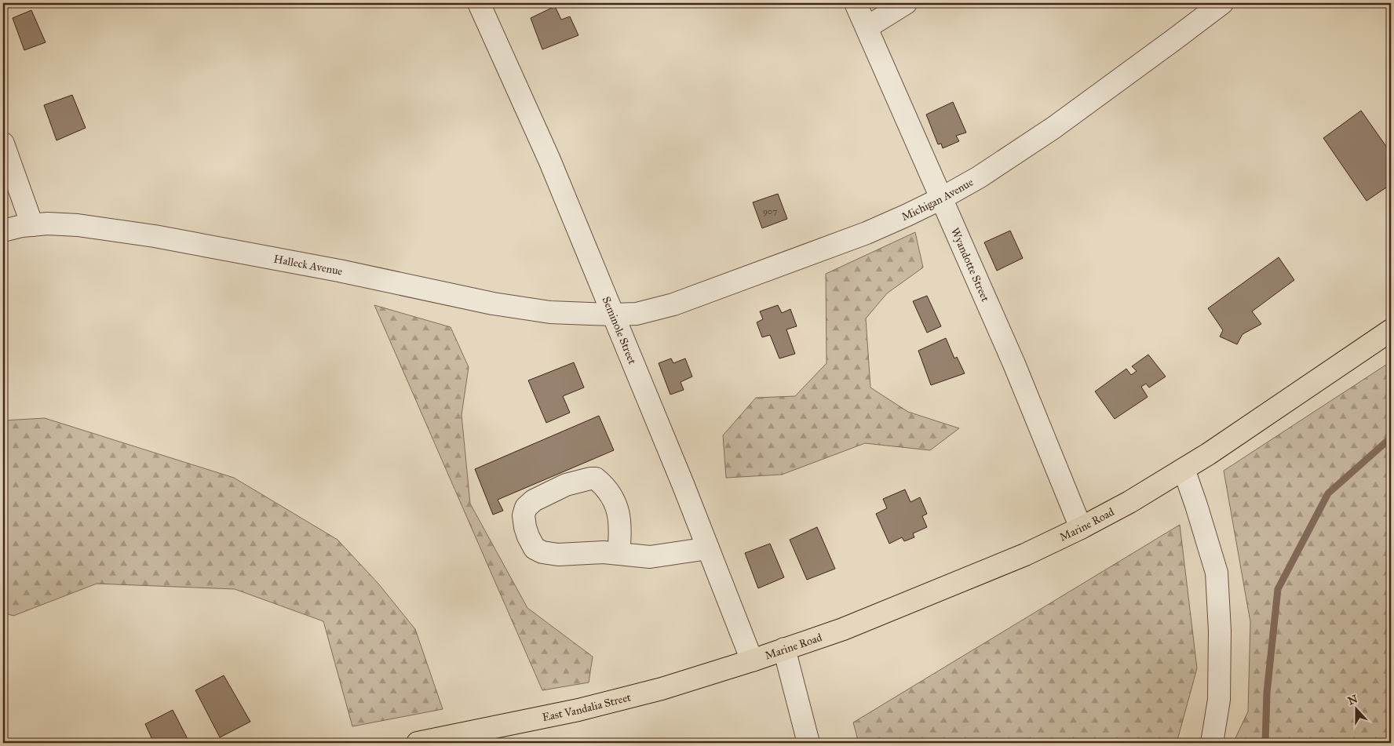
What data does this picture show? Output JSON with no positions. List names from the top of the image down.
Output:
{
  "streets": {
    "main road": ["Marine Road", "East Vandalia Street"],
    "street": [
      "Michigan Avenue",
      "Wyandotte Street",
      "Halleck Avenue",
      "Seminole Street"
    ]
  },
  "crossings": [
    ["Michigan Avenue", "Wyandotte Street"],
    ["Michigan Avenue", "Halleck Avenue"],
    ["Michigan Avenue", "Seminole Street"],
    ["Wyandotte Street", "Marine Road"],
    ["Halleck Avenue", "Seminole Street"],
    ["Seminole Street", "Marine Road"],
    ["Seminole Street", "East Vandalia Street"],
    ["Marine Road", "East Vandalia Street"]
  ],
  "house_numbers": ["907"],
  "north": "top"
}
